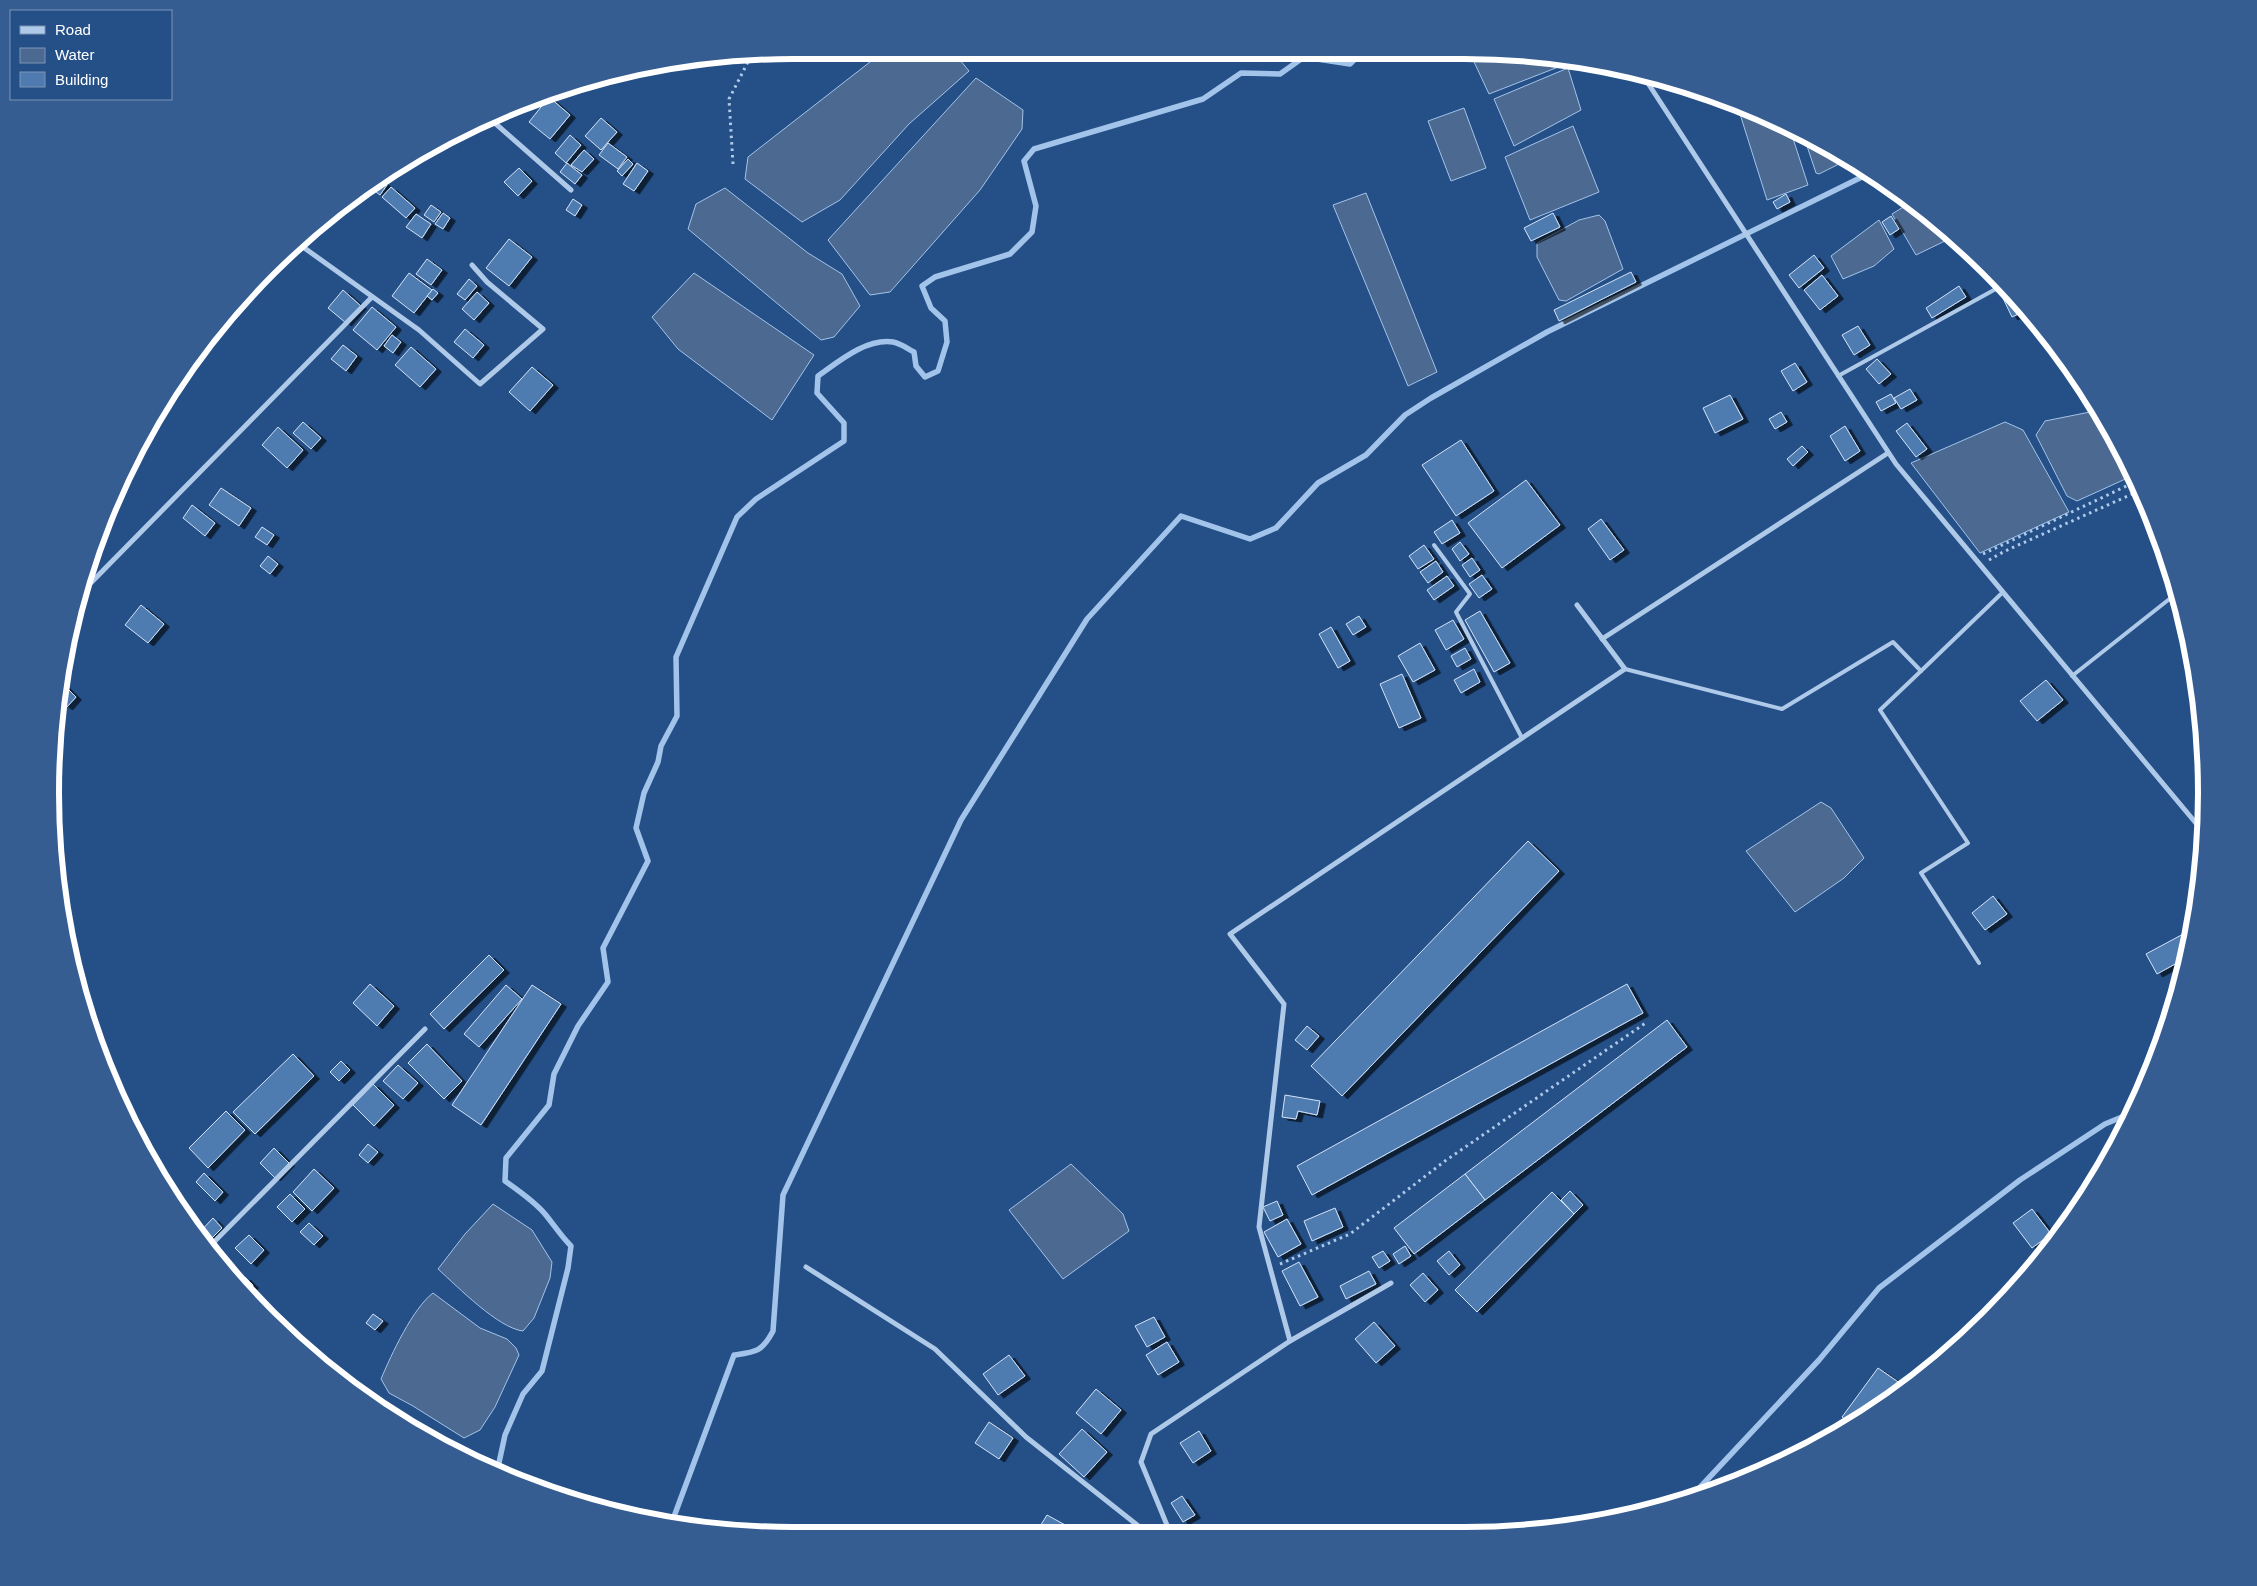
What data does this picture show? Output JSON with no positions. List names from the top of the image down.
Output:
{
  "legend": ["Road", "Water", "Building"]
}
